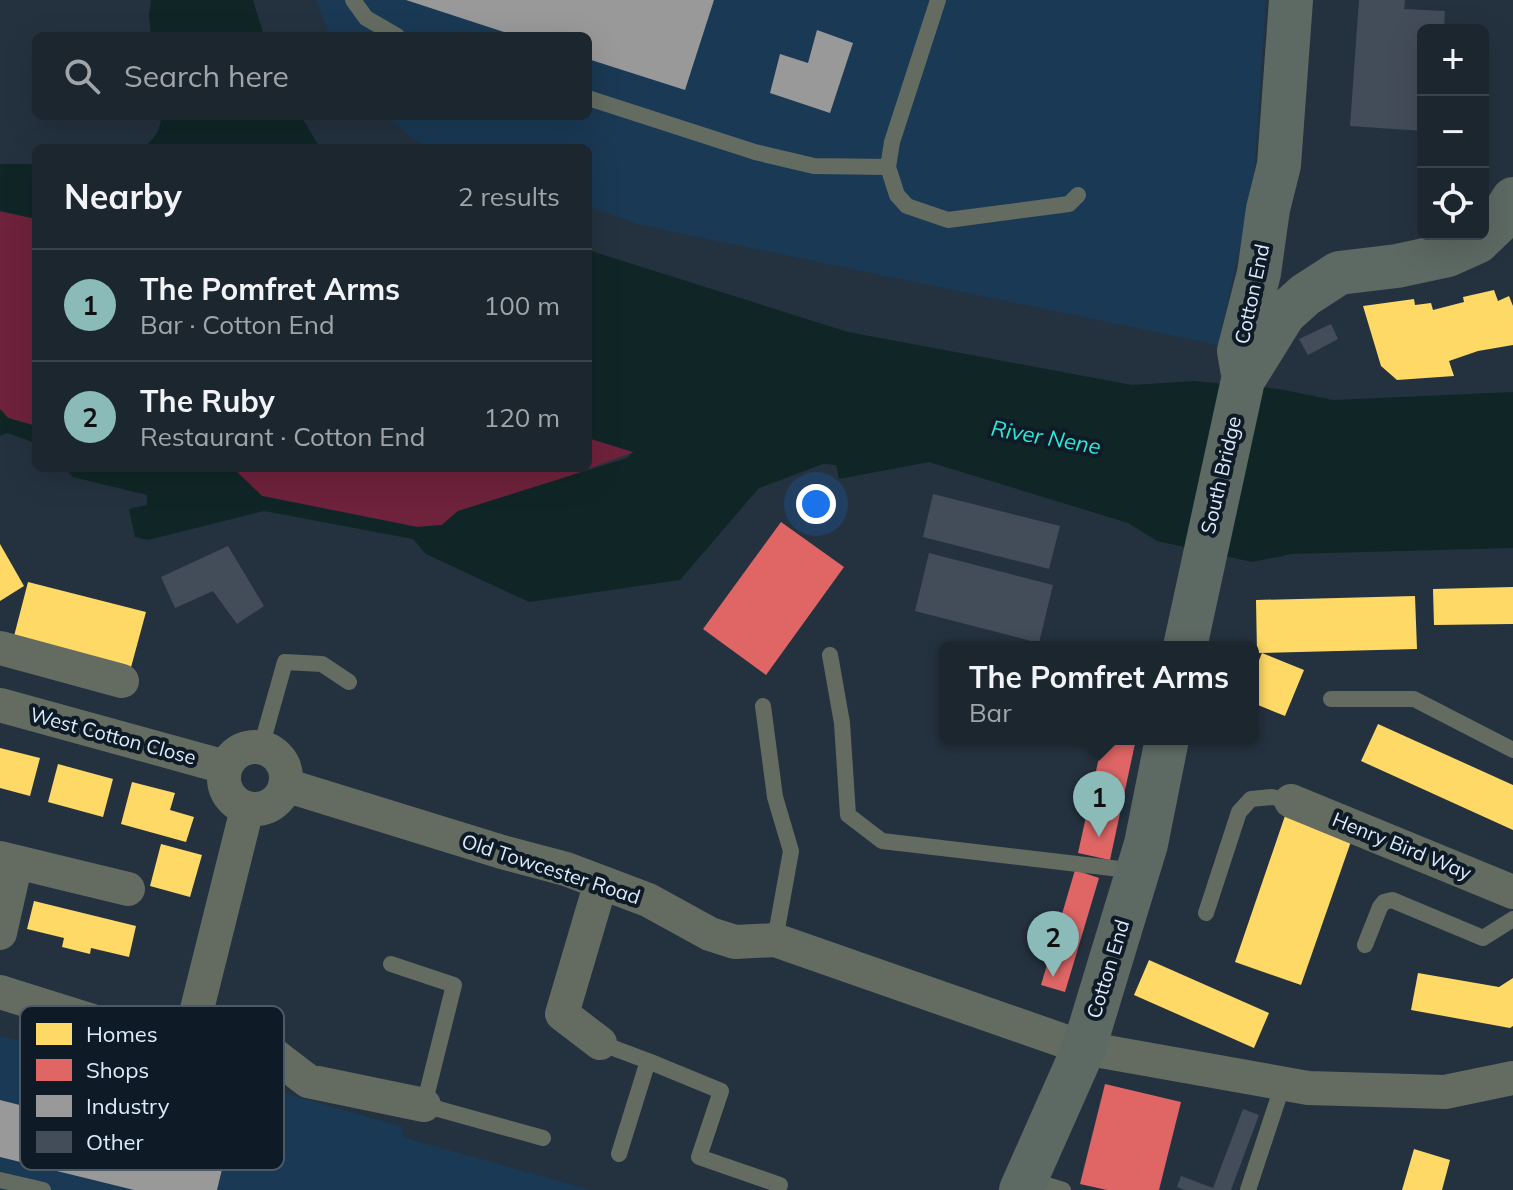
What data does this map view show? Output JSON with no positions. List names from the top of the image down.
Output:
{
  "streets": {
    "highway": ["Cotton End", "South Bridge"],
    "street": ["West Cotton Close", "Henry Bird Way", "Old Towcester Road"]
  },
  "crossings": [
    ["Cotton End", "South Bridge"],
    ["Cotton End", "Old Towcester Road"],
    ["West Cotton Close", "Old Towcester Road"]
  ],
  "water": ["River Nene"],
  "legend": [
    "Homes",
    "Shops",
    "Industry",
    "Other"
  ],
  "page": {
    "map_buttons": ["+", "−"],
    "search": "Search here",
    "heading": ["Nearby", "2 results"],
    "list": [
      {
        "mark": "1",
        "name": "The Pomfret Arms",
        "note": "Bar · Cotton End",
        "value": "100 m"
      },
      {
        "mark": "2",
        "name": "The Ruby",
        "note": "Restaurant · Cotton End",
        "value": "120 m"
      }
    ],
    "popup": ["The Pomfret Arms", "Bar"],
    "pins": ["1", "2"]
  }
}
